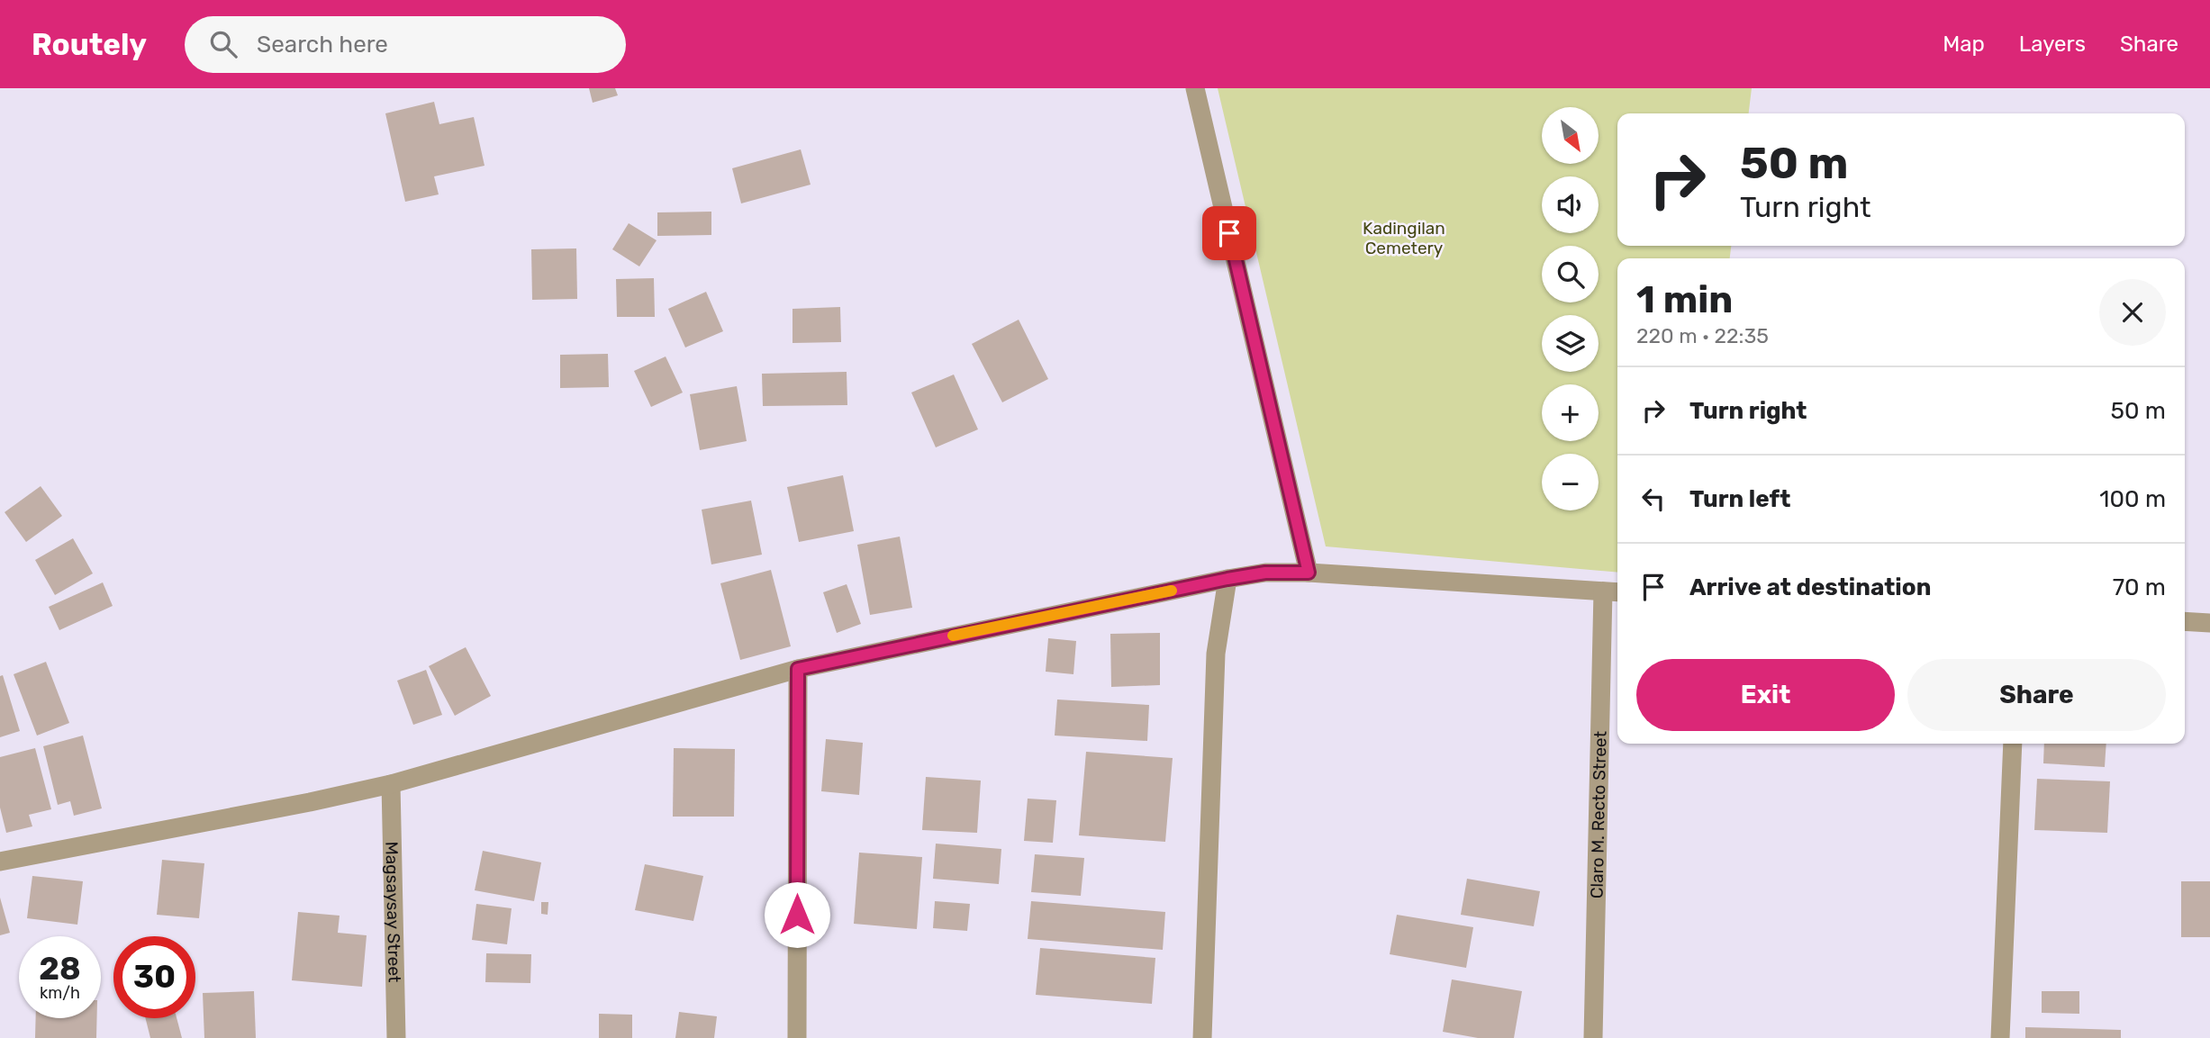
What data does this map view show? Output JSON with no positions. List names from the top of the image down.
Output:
{
  "streets": {
    "street": ["Claro M. Recto Street", "Magsaysay Street"]
  },
  "parks": ["Kadingilan Cemetery"],
  "north": "bottom right",
  "page": {
    "header": "Routely",
    "search": "Search here",
    "nav": ["Map", "Layers", "Share"],
    "map_buttons": ["+", "−"],
    "turn": ["50 m", "Turn right"],
    "heading": ["1 min", "220 m · 22:35"],
    "list": [
      {
        "name": "Turn right",
        "value": "50 m"
      },
      {
        "name": "Turn left",
        "value": "100 m"
      },
      {
        "name": "Arrive at destination",
        "value": "70 m"
      }
    ],
    "buttons": ["Exit", "Share"],
    "speed": "28 km/h",
    "limit": "30"
  }
}
